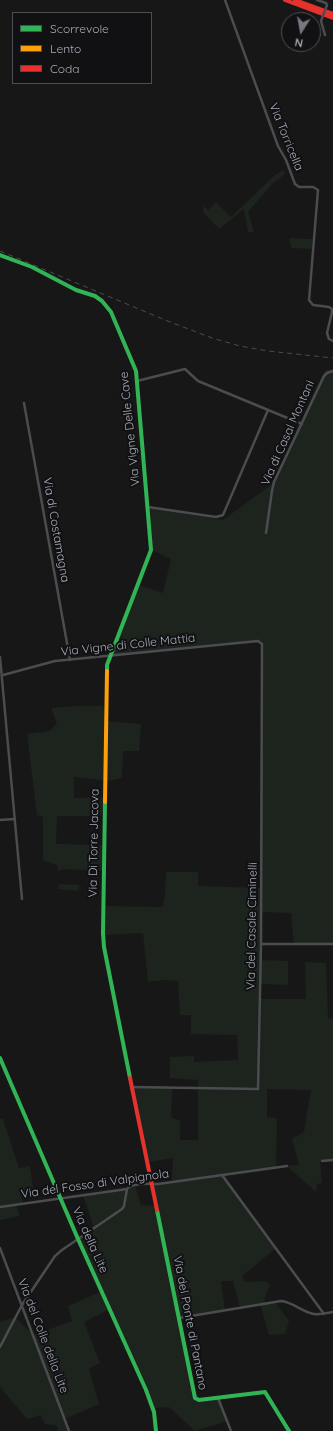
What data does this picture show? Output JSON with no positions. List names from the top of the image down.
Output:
{
  "streets": {
    "main road": [
      "Via Vigne Delle Cave",
      "Via Di Torre Jacova",
      "Via della Lite",
      "Via del Ponte di Pantano"
    ],
    "street": [
      "Via Torricella",
      "Via di Casal Montani",
      "Via di Costamagna",
      "Via Vigne di Colle Mattia",
      "Via del Casale Ciminelli",
      "Via del Fosso di Valpignola",
      "Via del Colle della Lite"
    ]
  },
  "crossings": [
    ["Via Vigne Delle Cave", "Via Di Torre Jacova"],
    ["Via di Costamagna", "Via Vigne di Colle Mattia"],
    ["Via Vigne di Colle Mattia", "Via Di Torre Jacova"],
    ["Via Vigne di Colle Mattia", "Via del Casale Ciminelli"],
    ["Via Di Torre Jacova", "Via del Casale Ciminelli"],
    ["Via Di Torre Jacova", "Via del Fosso di Valpignola"],
    ["Via Di Torre Jacova", "Via del Ponte di Pantano"],
    ["Via del Fosso di Valpignola", "Via della Lite"],
    ["Via del Fosso di Valpignola", "Via del Ponte di Pantano"]
  ],
  "legend": ["Scorrevole", "Lento", "Coda"],
  "north": "bottom"
}
